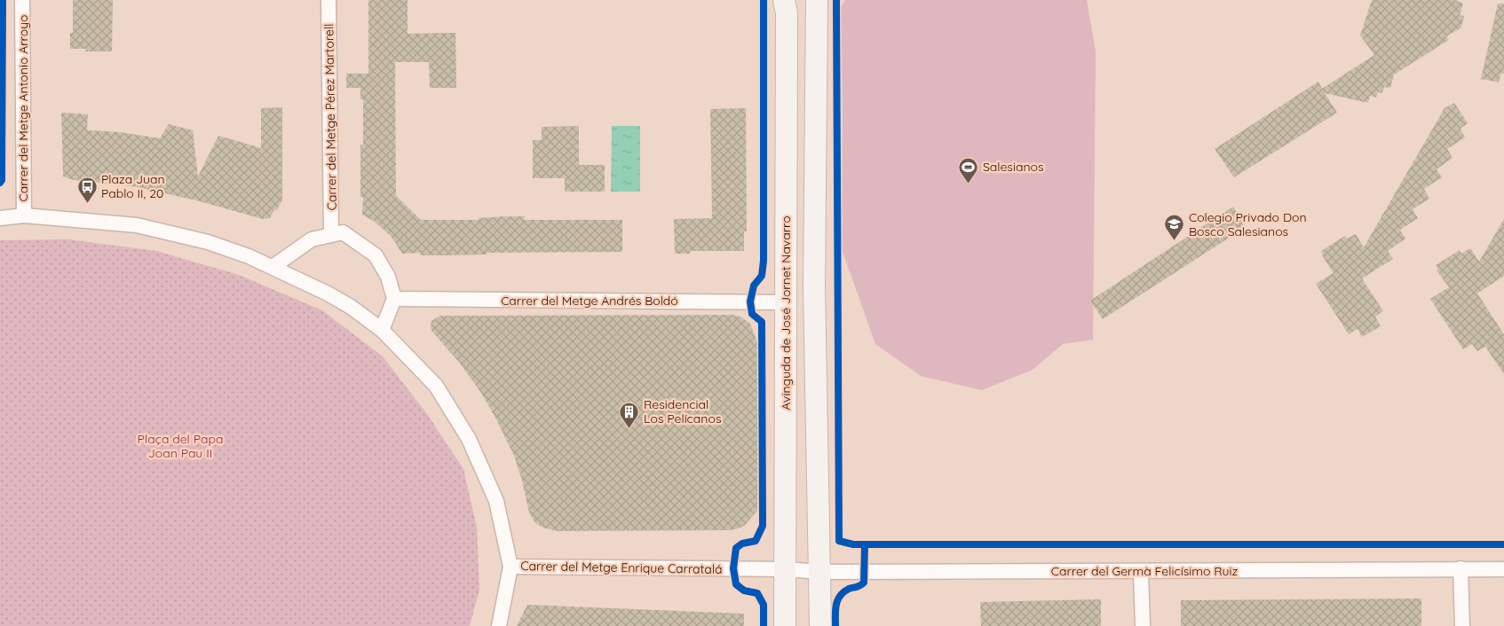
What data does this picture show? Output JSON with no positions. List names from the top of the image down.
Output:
{
  "streets": {
    "street": [
      "Carrer del Metge Antonio Arroyo",
      "Carrer del Metge Pérez Martorell",
      "Carrer del Metge Andrés Boldó",
      "Avinguda de José Jornet Navarro",
      "Carrer del Metge Enrique Carratalá",
      "Carrer del Germà Felicísimo Ruiz"
    ]
  },
  "crossings": [
    ["Carrer del Metge Andrés Boldó", "Avinguda de José Jornet Navarro"],
    ["Avinguda de José Jornet Navarro", "Carrer del Metge Enrique Carratalá"],
    ["Avinguda de José Jornet Navarro", "Carrer del Germà Felicísimo Ruiz"],
    ["Carrer del Metge Enrique Carratalá", "Carrer del Germà Felicísimo Ruiz"]
  ],
  "parks": ["Plaça del Papa Joan Pau II"],
  "places": {
    "sports": ["Salesianos"],
    "bus stop": ["Plaza Juan Pablo II, 20"],
    "school or university": ["Colegio Privado Don Bosco Salesianos"],
    "building": ["Residencial Los Pelícanos"]
  }
}
